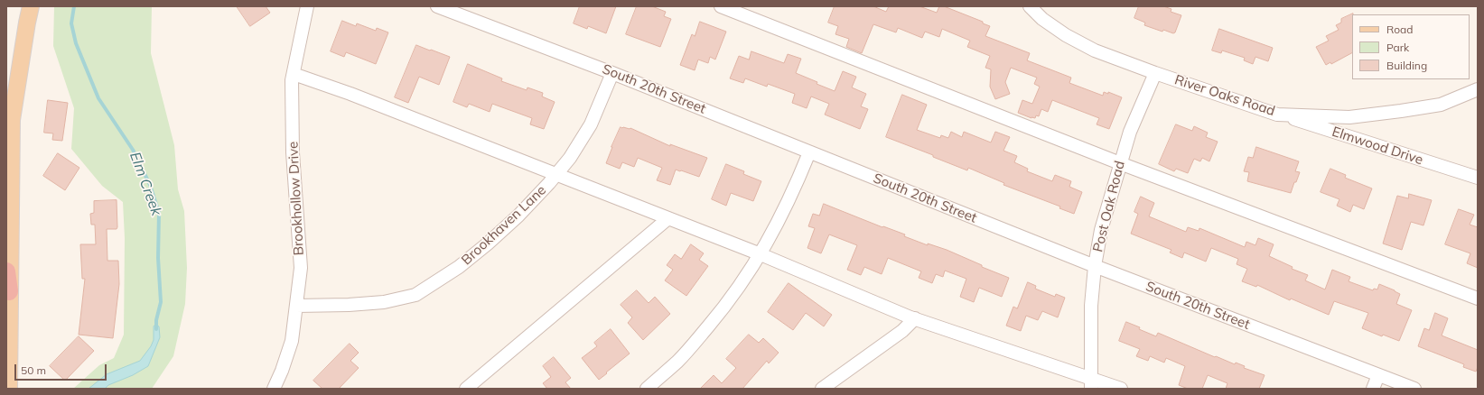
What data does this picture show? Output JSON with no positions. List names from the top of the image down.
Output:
{
  "streets": {
    "street": [
      "South 20th Street",
      "River Oaks Road",
      "Elmwood Drive",
      "Brookhollow Drive",
      "Post Oak Road",
      "Brookhaven Lane"
    ]
  },
  "crossings": [
    ["South 20th Street", "Post Oak Road"],
    ["South 20th Street", "Brookhaven Lane"],
    ["River Oaks Road", "Elmwood Drive"],
    ["River Oaks Road", "Post Oak Road"],
    ["Brookhollow Drive", "Brookhaven Lane"]
  ],
  "water": ["Elm Creek"],
  "legend": ["Road", "Park", "Building"],
  "scale_bar": "50 m"
}
